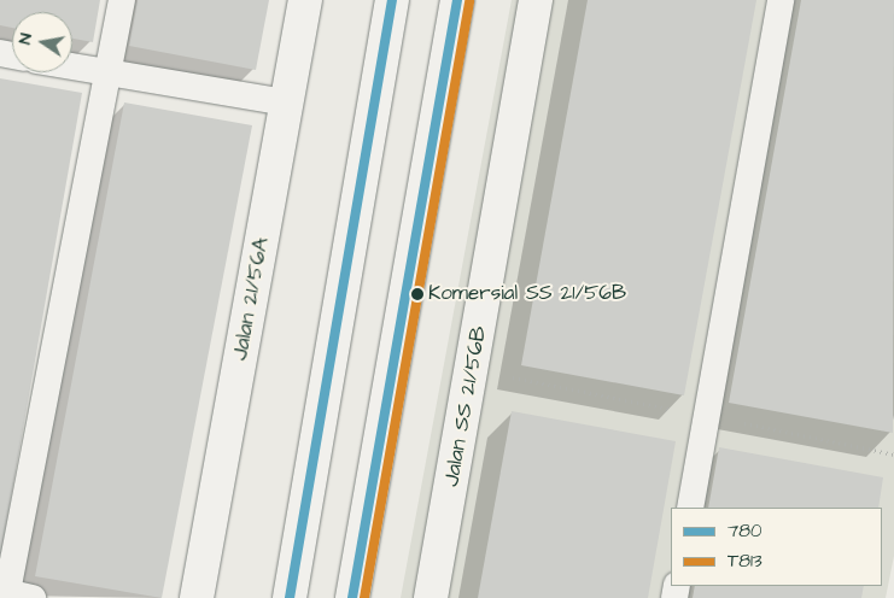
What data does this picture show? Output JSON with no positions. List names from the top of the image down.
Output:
{
  "streets": {
    "street": ["Jalan 21/56A", "Jalan SS 21/56B"]
  },
  "places": ["Komersial SS 21/56B"],
  "lines": ["transit line 780", "transit line T813"],
  "legend": ["780", "T813"],
  "north": "left"
}
